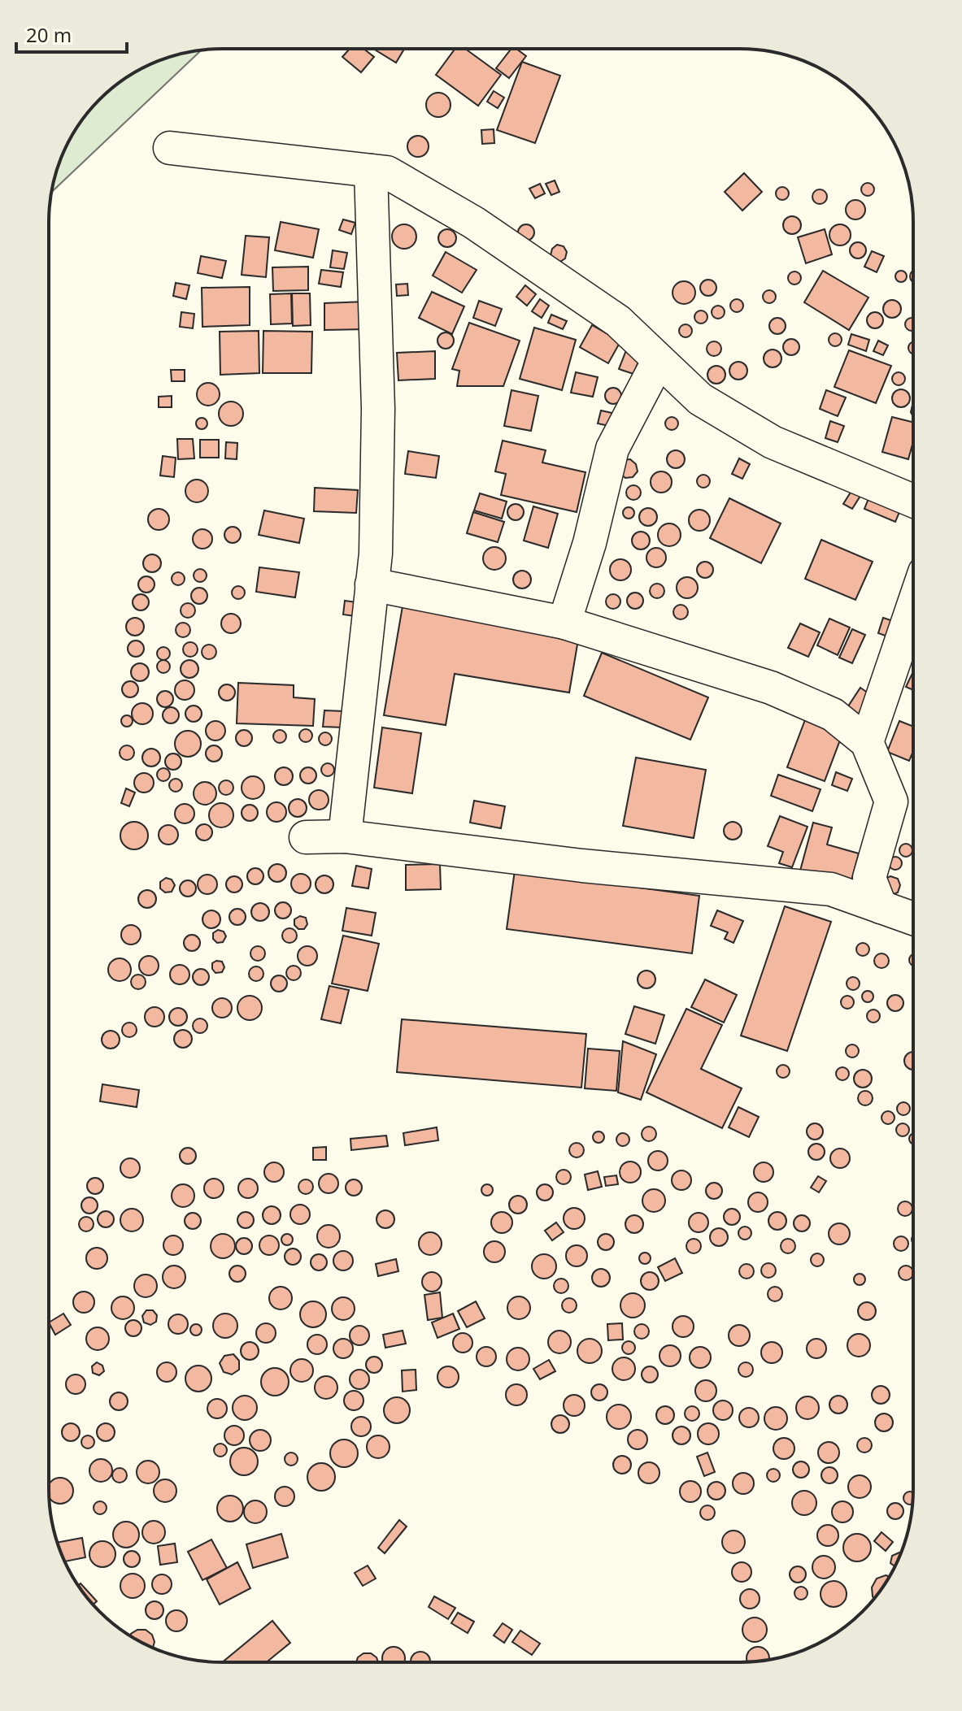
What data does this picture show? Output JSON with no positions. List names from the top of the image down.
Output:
{
  "scale_bar": "20 m"
}
